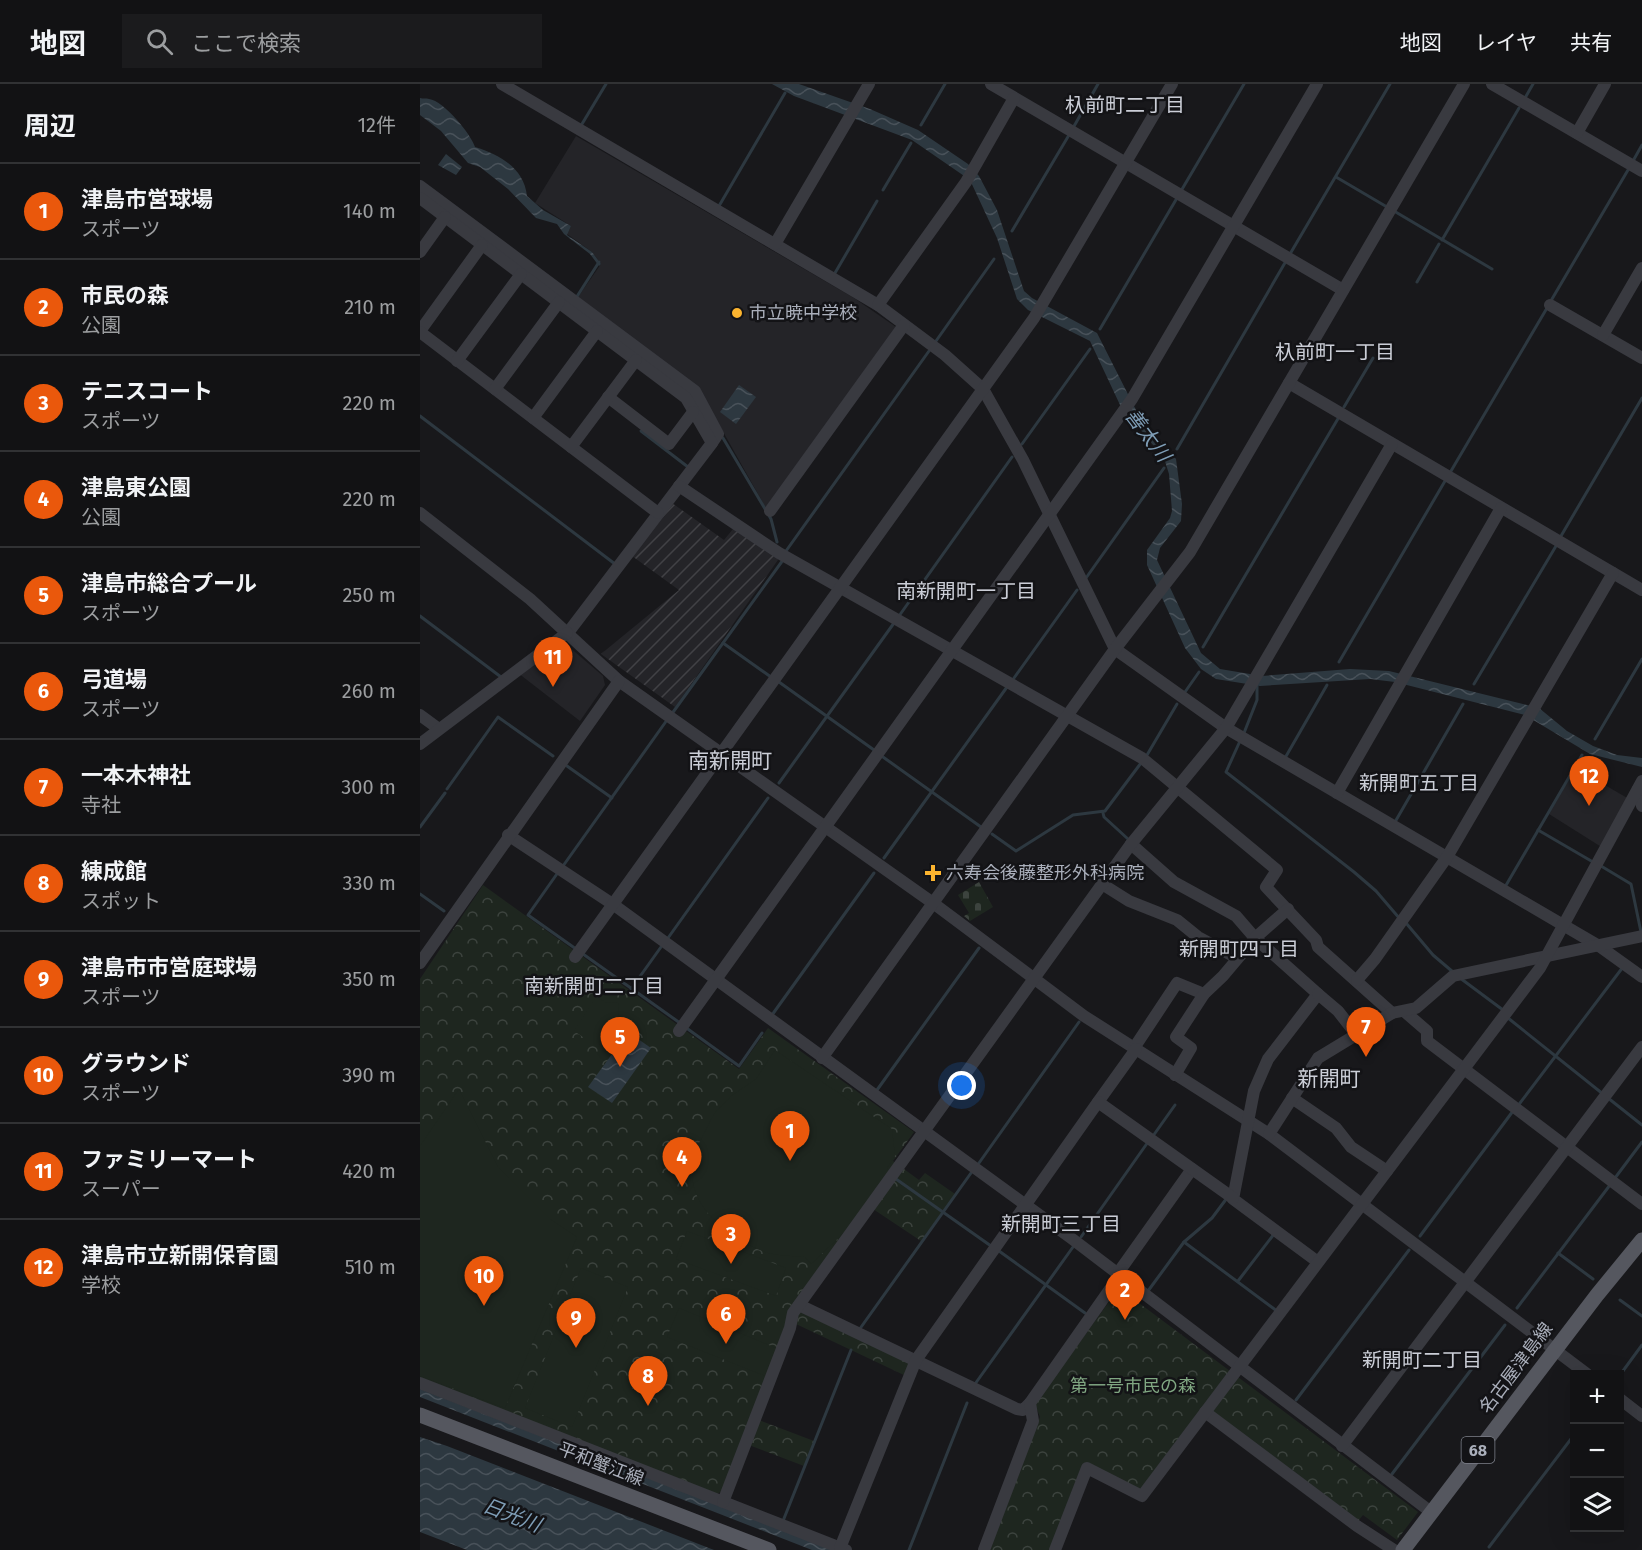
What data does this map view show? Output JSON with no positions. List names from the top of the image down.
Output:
{
  "streets": {
    "main road": ["名古屋津島線", "68", "平和蟹江線"]
  },
  "districts": [
    "杁前町二丁目",
    "杁前町一丁目",
    "南新開町一丁目",
    "南新開町",
    "新開町五丁目",
    "新開町四丁目",
    "南新開町二丁目",
    "新開町",
    "新開町三丁目",
    "新開町二丁目"
  ],
  "water": ["善太川", "日光川"],
  "parks": ["第一号市民の森"],
  "places": {
    "other": ["市立暁中学校"],
    "health": ["六寿会後藤整形外科病院"]
  },
  "page": {
    "header": "地図",
    "search": "ここで検索",
    "nav": ["地図", "レイヤ", "共有"],
    "heading": ["周辺", "12件"],
    "list": [
      {
        "mark": "1",
        "name": "津島市営球場",
        "note": "スポーツ",
        "value": "140 m"
      },
      {
        "mark": "2",
        "name": "市民の森",
        "note": "公園",
        "value": "210 m"
      },
      {
        "mark": "3",
        "name": "テニスコート",
        "note": "スポーツ",
        "value": "220 m"
      },
      {
        "mark": "4",
        "name": "津島東公園",
        "note": "公園",
        "value": "220 m"
      },
      {
        "mark": "5",
        "name": "津島市総合プール",
        "note": "スポーツ",
        "value": "250 m"
      },
      {
        "mark": "6",
        "name": "弓道場",
        "note": "スポーツ",
        "value": "260 m"
      },
      {
        "mark": "7",
        "name": "一本木神社",
        "note": "寺社",
        "value": "300 m"
      },
      {
        "mark": "8",
        "name": "練成館",
        "note": "スポット",
        "value": "330 m"
      },
      {
        "mark": "9",
        "name": "津島市市営庭球場",
        "note": "スポーツ",
        "value": "350 m"
      },
      {
        "mark": "10",
        "name": "グラウンド",
        "note": "スポーツ",
        "value": "390 m"
      },
      {
        "mark": "11",
        "name": "ファミリーマート",
        "note": "スーパー",
        "value": "420 m"
      },
      {
        "mark": "12",
        "name": "津島市立新開保育園",
        "note": "学校",
        "value": "510 m"
      }
    ],
    "pins": [
      "11",
      "12",
      "7",
      "5",
      "1",
      "4",
      "3",
      "10",
      "2",
      "6",
      "9",
      "8"
    ],
    "map_buttons": ["+", "−"]
  }
}
